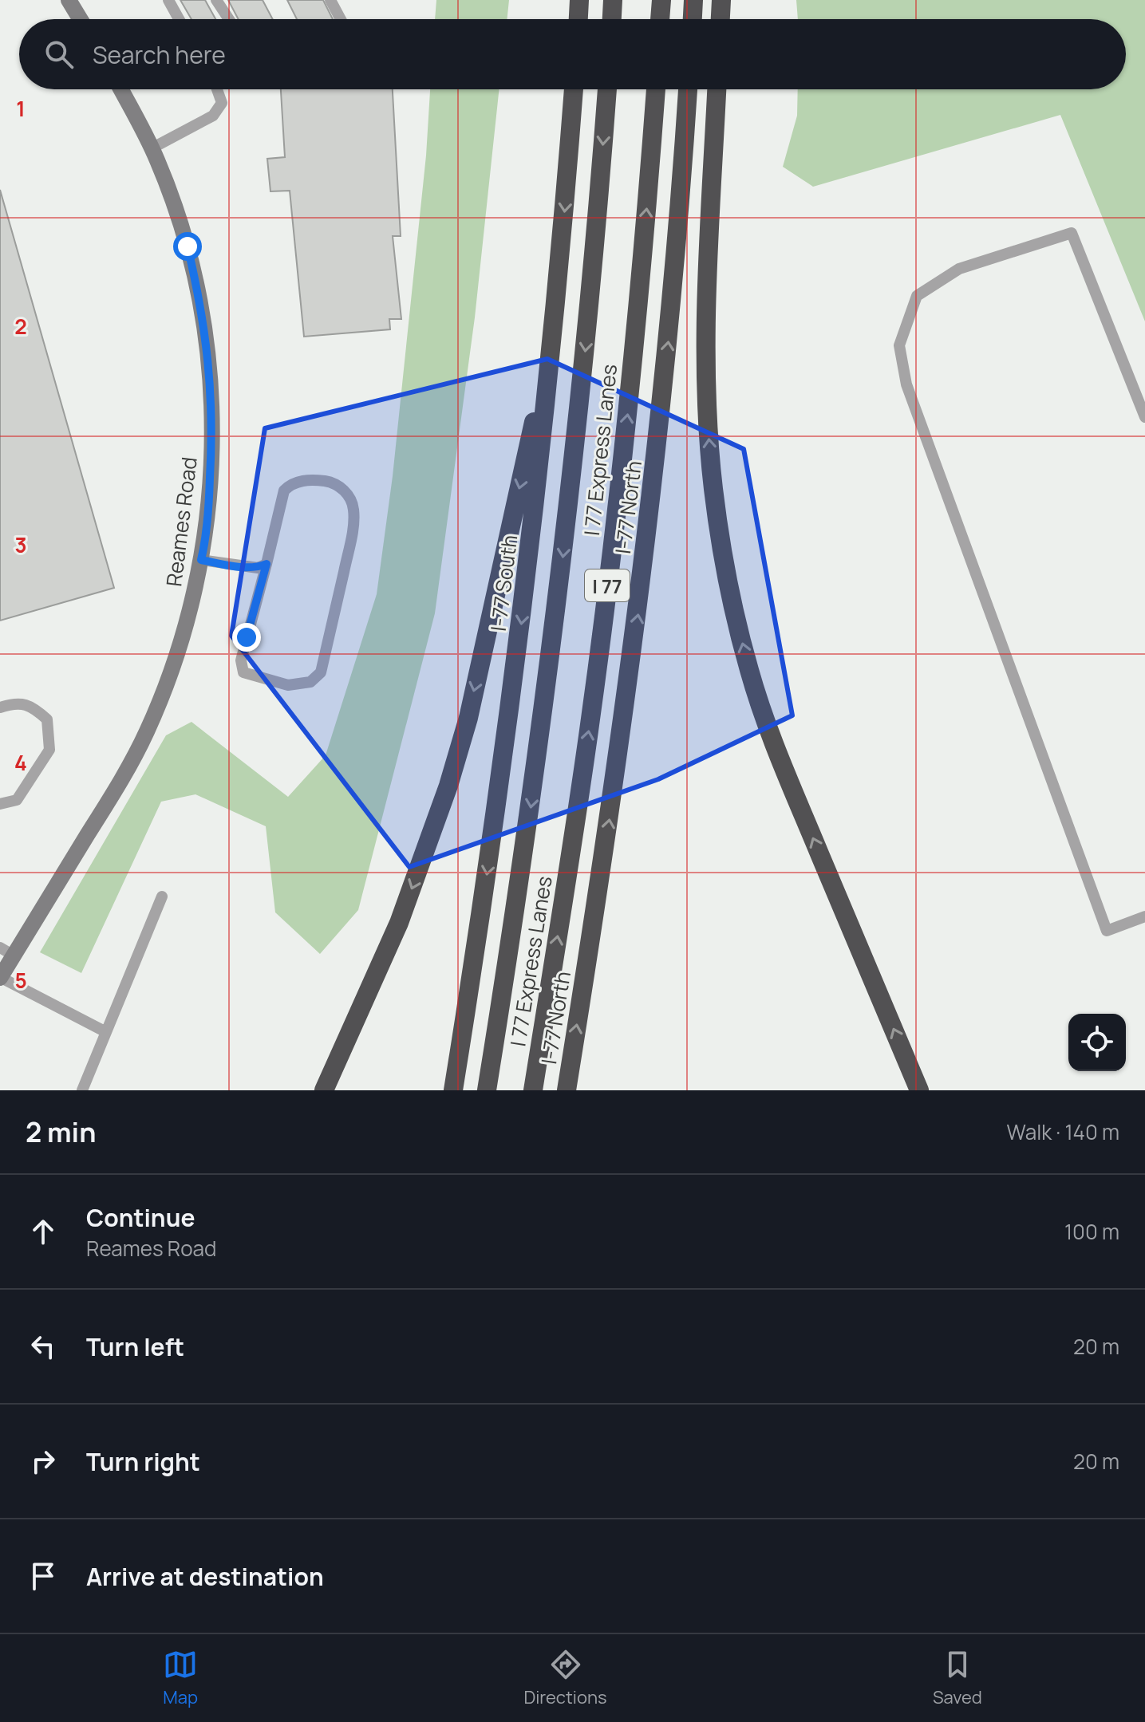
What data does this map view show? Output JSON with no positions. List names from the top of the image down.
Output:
{
  "streets": {
    "highway": [
      "I 77 Express Lanes",
      "I-77 North",
      "I-77 South",
      "I 77"
    ],
    "main road": ["Reames Road"]
  },
  "page": {
    "search": "Search here",
    "heading": ["2 min", "Walk · 140 m"],
    "list": [
      ["Continue", "Reames Road", "100 m"],
      ["Turn left", "20 m"],
      ["Turn right", "20 m"],
      "Arrive at destination"
    ],
    "nav": ["Map", "Directions", "Saved"]
  },
  "grid": {
    "rows": [
      "1",
      "2",
      "3",
      "4",
      "5"
    ]
  }
}
